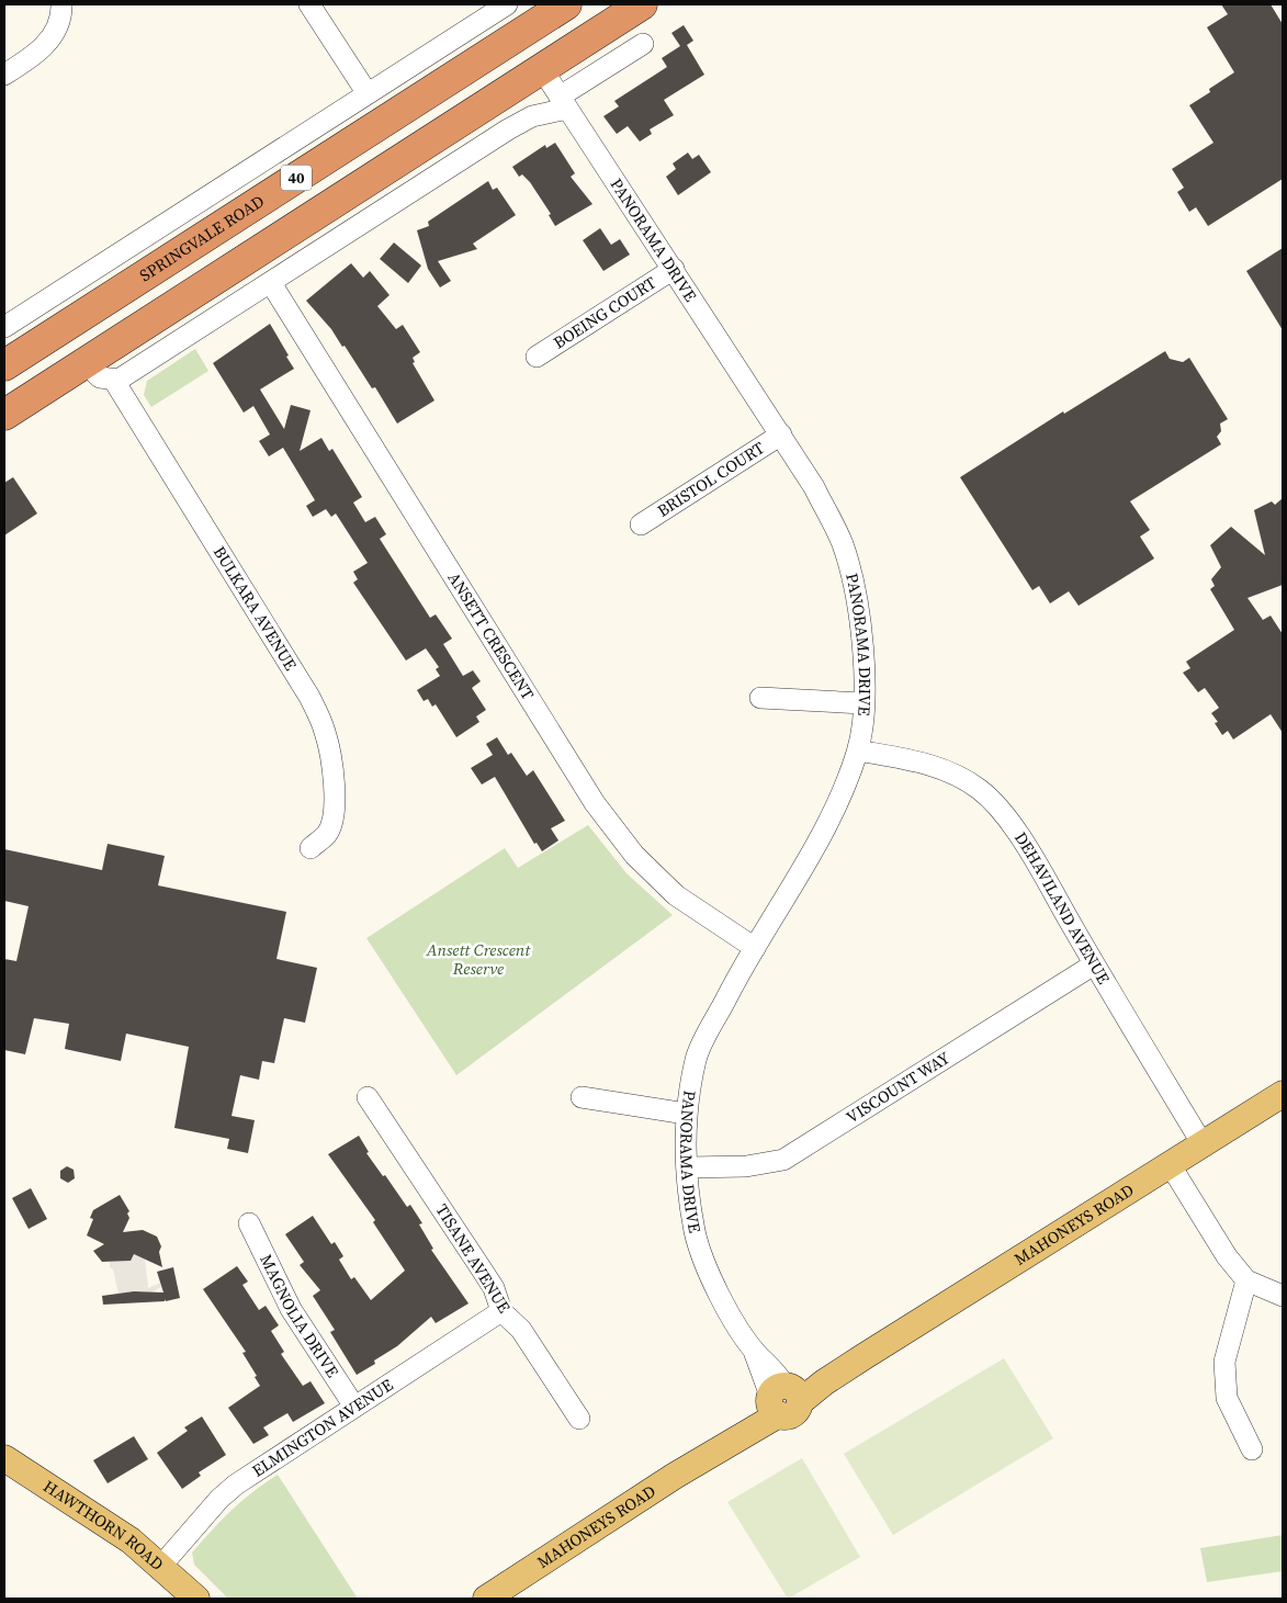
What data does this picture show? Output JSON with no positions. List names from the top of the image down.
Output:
{
  "streets": {
    "highway": ["40", "SPRINGVALE ROAD"],
    "main road": ["MAHONEYS ROAD", "HAWTHORN ROAD"],
    "street": [
      "PANORAMA DRIVE",
      "BOEING COURT",
      "BRISTOL COURT",
      "BULKARA AVENUE",
      "ANSETT CRESCENT",
      "DEHAVILAND AVENUE",
      "VISCOUNT WAY",
      "TISANE AVENUE",
      "MAGNOLIA DRIVE",
      "ELMINGTON AVENUE"
    ]
  },
  "crossings": [
    ["40", "PANORAMA DRIVE"],
    ["PANORAMA DRIVE", "BOEING COURT"],
    ["PANORAMA DRIVE", "BRISTOL COURT"],
    ["PANORAMA DRIVE", "ANSETT CRESCENT"],
    ["PANORAMA DRIVE", "DEHAVILAND AVENUE"],
    ["PANORAMA DRIVE", "VISCOUNT WAY"],
    ["PANORAMA DRIVE", "MAHONEYS ROAD"],
    ["DEHAVILAND AVENUE", "VISCOUNT WAY"],
    ["DEHAVILAND AVENUE", "MAHONEYS ROAD"],
    ["TISANE AVENUE", "ELMINGTON AVENUE"],
    ["MAGNOLIA DRIVE", "ELMINGTON AVENUE"],
    ["ELMINGTON AVENUE", "HAWTHORN ROAD"]
  ],
  "parks": ["Ansett Crescent Reserve"]
}
